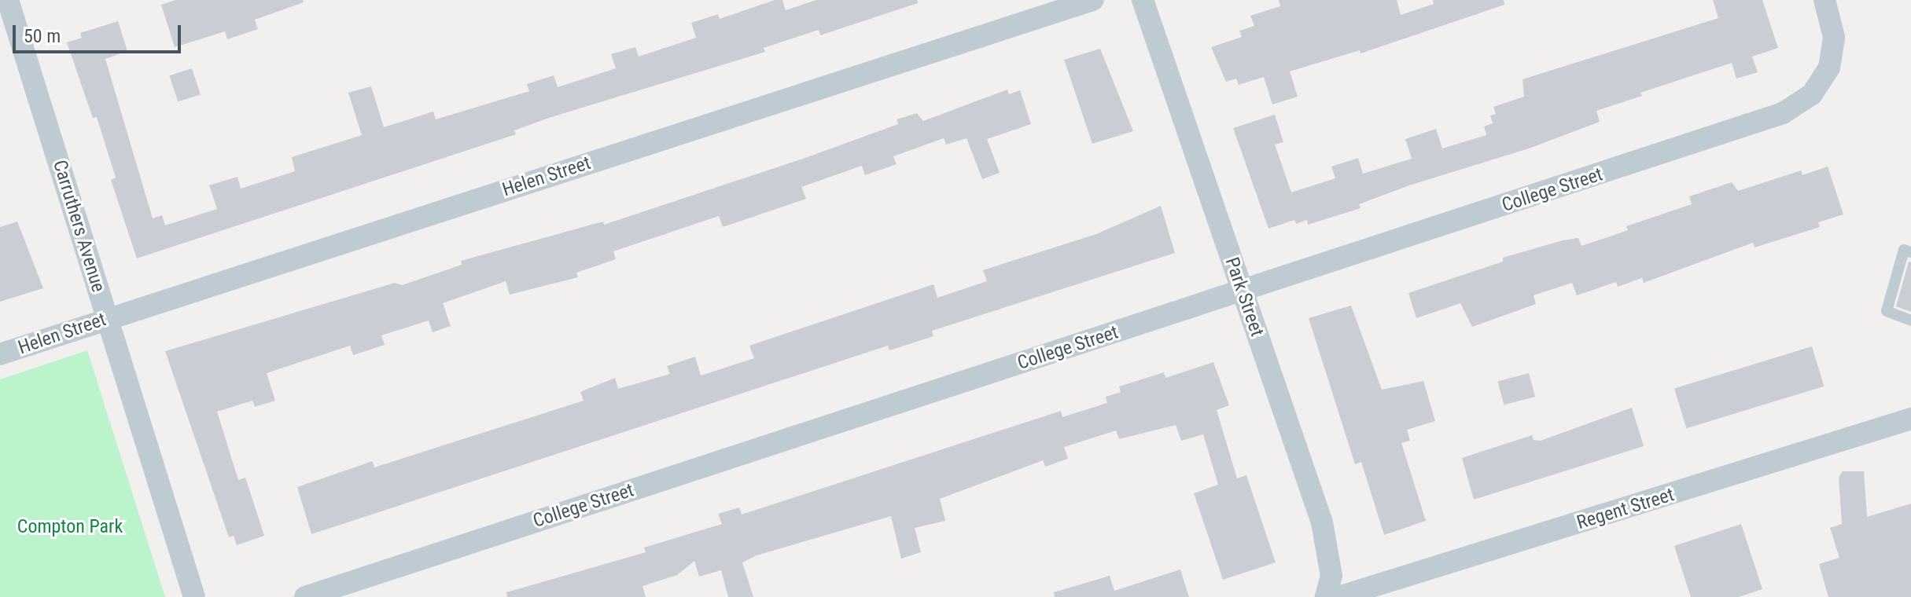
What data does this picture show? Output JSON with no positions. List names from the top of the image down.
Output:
{
  "streets": {
    "street": [
      "Helen Street",
      "College Street",
      "Carruthers Avenue",
      "Park Street",
      "Regent Street"
    ]
  },
  "crossings": [
    ["Helen Street", "Carruthers Avenue"],
    ["College Street", "Park Street"]
  ],
  "parks": ["Compton Park"],
  "scale_bar": "50 m"
}
